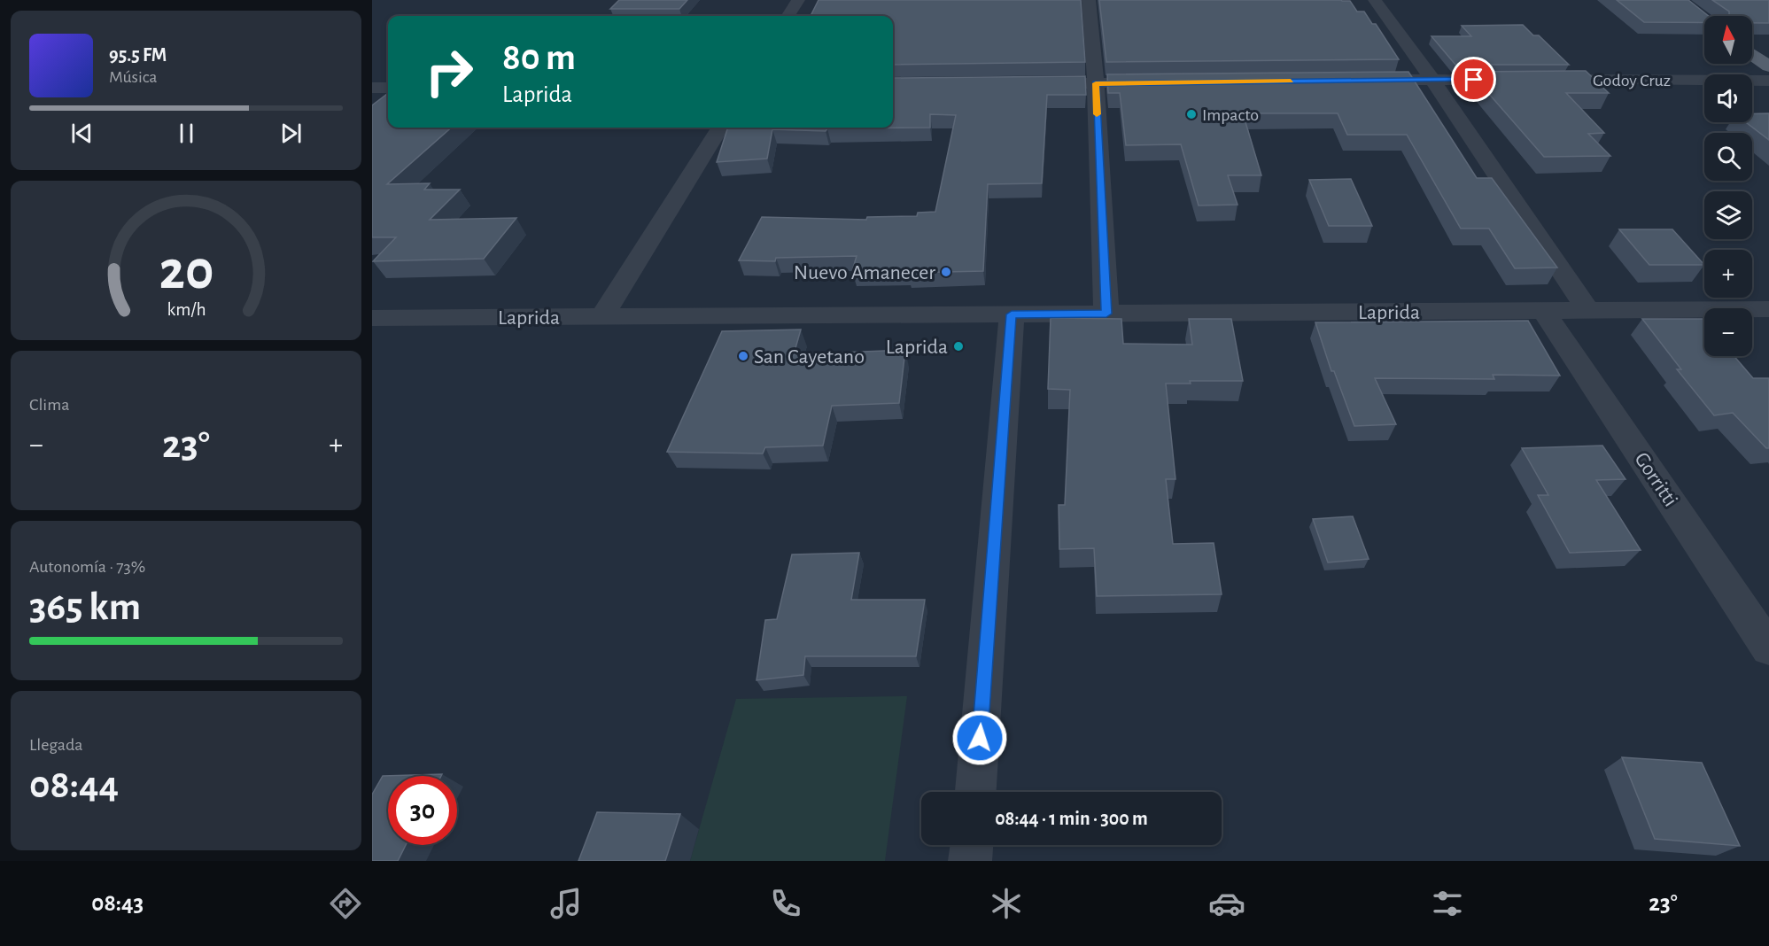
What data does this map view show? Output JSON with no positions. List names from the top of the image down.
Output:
{
  "streets": {
    "street": ["Godoy Cruz", "Laprida", "Gorritti"]
  },
  "crossings": [
    ["Laprida", "Gorritti"]
  ],
  "places": [
    "Impacto",
    "Nuevo Amanecer",
    "Laprida",
    "San Cayetano"
  ],
  "north": "top",
  "page": {
    "map_buttons": ["+", "−"],
    "turn": ["80 m", "Laprida"],
    "song": ["95.5 FM", "Música"],
    "tile": [
      "Clima",
      ["Autonomía · 73%", "365 km"],
      ["Llegada", "08:44"]
    ],
    "heat": ["−", "23°", "+"],
    "limit": "30",
    "trip": "08:44 · 1 min · 300 m",
    "tabs": ["08:43", "23°"],
    "gauge": ["20", "km/h"]
  }
}
